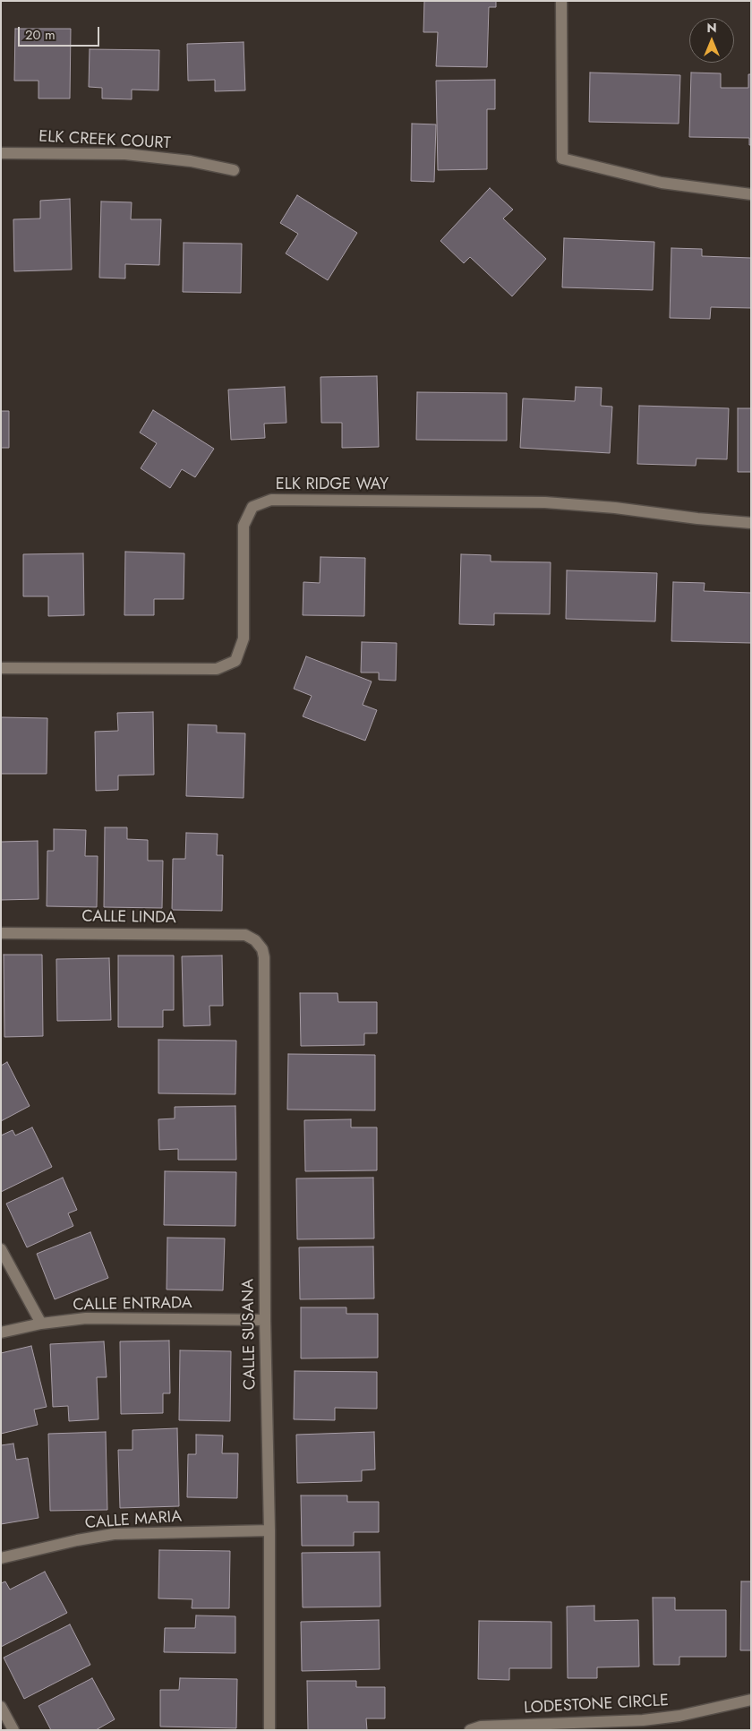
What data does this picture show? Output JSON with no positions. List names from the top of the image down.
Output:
{
  "streets": {
    "street": [
      "ELK CREEK COURT",
      "ELK RIDGE WAY",
      "CALLE LINDA",
      "CALLE ENTRADA",
      "CALLE SUSANA",
      "CALLE MARIA",
      "LODESTONE CIRCLE"
    ]
  },
  "crossings": [
    ["CALLE LINDA", "CALLE SUSANA"],
    ["CALLE ENTRADA", "CALLE SUSANA"],
    ["CALLE SUSANA", "CALLE MARIA"]
  ],
  "scale_bar": "20 m",
  "north": "top"
}
